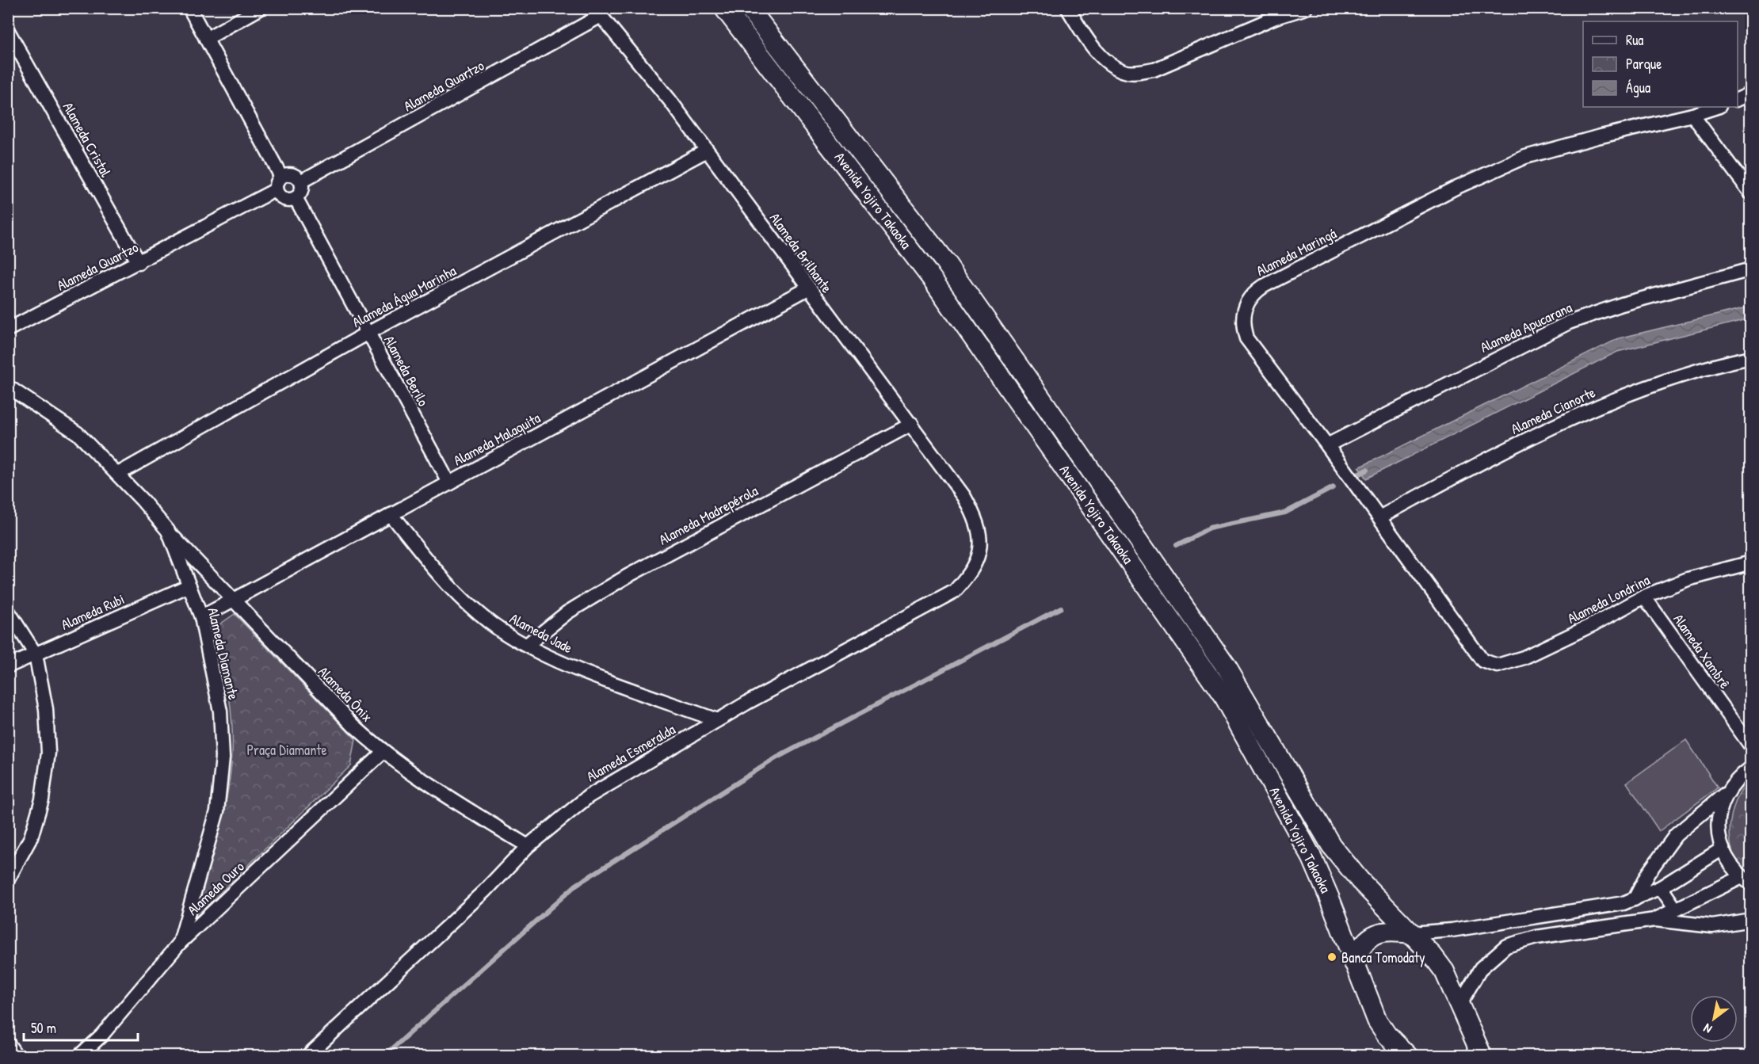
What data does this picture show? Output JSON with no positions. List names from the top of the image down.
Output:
{
  "streets": {
    "main road": ["Avenida Yojiro Takaoka"],
    "street": [
      "Alameda Quartzo",
      "Alameda Cristal",
      "Alameda Maringá",
      "Alameda Brilhante",
      "Alameda Água Marinha",
      "Alameda Apucarana",
      "Alameda Berilo",
      "Alameda Cianorte",
      "Alameda Malaquita",
      "Alameda Madrepérola",
      "Alameda Londrina",
      "Alameda Rubi",
      "Alameda Jade",
      "Alameda Xambrê",
      "Alameda Diamante",
      "Alameda Ônix",
      "Alameda Esmeralda",
      "Alameda Ouro"
    ]
  },
  "crossings": [
    ["Alameda Quartzo", "Alameda Cristal"],
    ["Alameda Quartzo", "Alameda Brilhante"],
    ["Alameda Quartzo", "Alameda Berilo"],
    ["Alameda Maringá", "Alameda Apucarana"],
    ["Alameda Maringá", "Alameda Cianorte"],
    ["Alameda Maringá", "Alameda Londrina"],
    ["Alameda Brilhante", "Alameda Água Marinha"],
    ["Alameda Brilhante", "Alameda Malaquita"],
    ["Alameda Brilhante", "Alameda Madrepérola"],
    ["Alameda Brilhante", "Alameda Esmeralda"],
    ["Alameda Água Marinha", "Alameda Berilo"],
    ["Alameda Água Marinha", "Alameda Diamante"],
    ["Alameda Berilo", "Alameda Malaquita"],
    ["Alameda Malaquita", "Alameda Jade"],
    ["Alameda Malaquita", "Alameda Diamante"],
    ["Alameda Malaquita", "Alameda Ônix"],
    ["Alameda Madrepérola", "Alameda Jade"],
    ["Alameda Londrina", "Alameda Xambrê"],
    ["Alameda Rubi", "Alameda Diamante"],
    ["Alameda Jade", "Alameda Esmeralda"],
    ["Alameda Diamante", "Alameda Ônix"],
    ["Alameda Diamante", "Alameda Ouro"],
    ["Alameda Ônix", "Alameda Esmeralda"],
    ["Alameda Ônix", "Alameda Ouro"]
  ],
  "parks": ["Praça Diamante"],
  "places": ["Banca Tomodaty"],
  "legend": ["Rua", "Parque", "Água"],
  "scale_bar": "50 m",
  "north": "bottom left"
}
